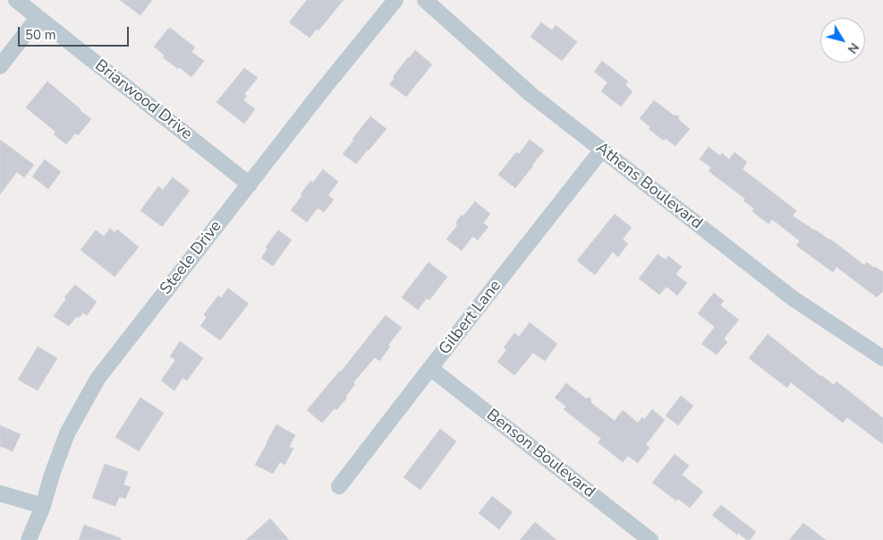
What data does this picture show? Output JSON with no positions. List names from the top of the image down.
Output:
{
  "streets": {
    "street": [
      "Briarwood Drive",
      "Athens Boulevard",
      "Steele Drive",
      "Gilbert Lane",
      "Benson Boulevard"
    ]
  },
  "crossings": [
    ["Briarwood Drive", "Steele Drive"],
    ["Athens Boulevard", "Gilbert Lane"],
    ["Gilbert Lane", "Benson Boulevard"]
  ],
  "scale_bar": "50 m",
  "north": "bottom right"
}
